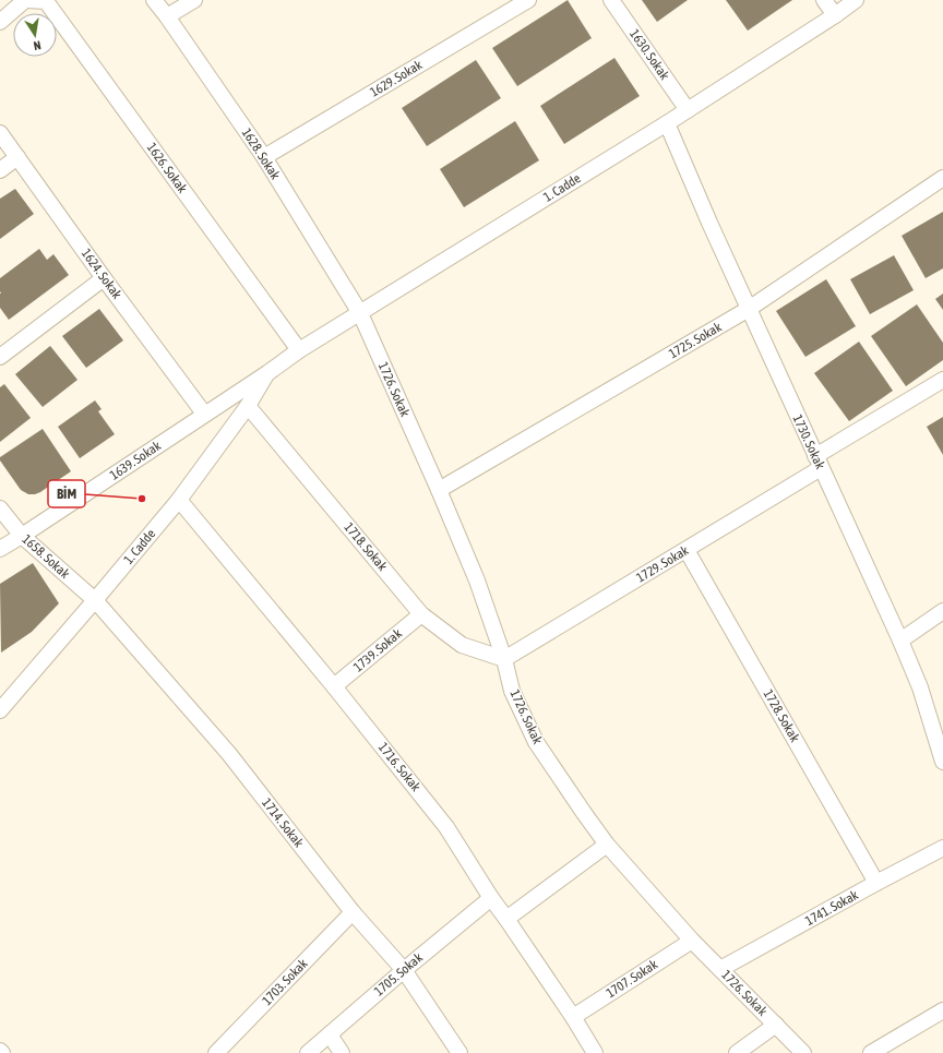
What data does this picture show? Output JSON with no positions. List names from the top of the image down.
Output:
{
  "streets": {
    "street": [
      "1630. Sokak",
      "1629. Sokak",
      "1628. Sokak",
      "1626. Sokak",
      "1. Cadde",
      "1624. Sokak",
      "1725. Sokak",
      "1726. Sokak",
      "1730. Sokak",
      "1639. Sokak",
      "1718. Sokak",
      "1658. Sokak",
      "1729. Sokak",
      "1739. Sokak",
      "1728. Sokak",
      "1716. Sokak",
      "1714. Sokak",
      "1741. Sokak",
      "1705. Sokak",
      "1707. Sokak",
      "1703. Sokak"
    ]
  },
  "crossings": [
    ["1630. Sokak", "1. Cadde"],
    ["1629. Sokak", "1628. Sokak"],
    ["1628. Sokak", "1. Cadde"],
    ["1628. Sokak", "1726. Sokak"],
    ["1626. Sokak", "1. Cadde"],
    ["1. Cadde", "1624. Sokak"],
    ["1. Cadde", "1726. Sokak"],
    ["1. Cadde", "1730. Sokak"],
    ["1. Cadde", "1639. Sokak"],
    ["1. Cadde", "1718. Sokak"],
    ["1. Cadde", "1658. Sokak"],
    ["1. Cadde", "1716. Sokak"],
    ["1. Cadde", "1714. Sokak"],
    ["1624. Sokak", "1639. Sokak"],
    ["1725. Sokak", "1726. Sokak"],
    ["1725. Sokak", "1730. Sokak"],
    ["1726. Sokak", "1718. Sokak"],
    ["1726. Sokak", "1729. Sokak"],
    ["1726. Sokak", "1741. Sokak"],
    ["1726. Sokak", "1707. Sokak"],
    ["1730. Sokak", "1729. Sokak"],
    ["1639. Sokak", "1658. Sokak"],
    ["1718. Sokak", "1729. Sokak"],
    ["1718. Sokak", "1739. Sokak"],
    ["1658. Sokak", "1714. Sokak"],
    ["1729. Sokak", "1728. Sokak"],
    ["1739. Sokak", "1716. Sokak"],
    ["1728. Sokak", "1741. Sokak"],
    ["1716. Sokak", "1705. Sokak"],
    ["1716. Sokak", "1707. Sokak"],
    ["1714. Sokak", "1705. Sokak"],
    ["1714. Sokak", "1703. Sokak"]
  ],
  "places": ["BİM"],
  "north": "bottom"
}
